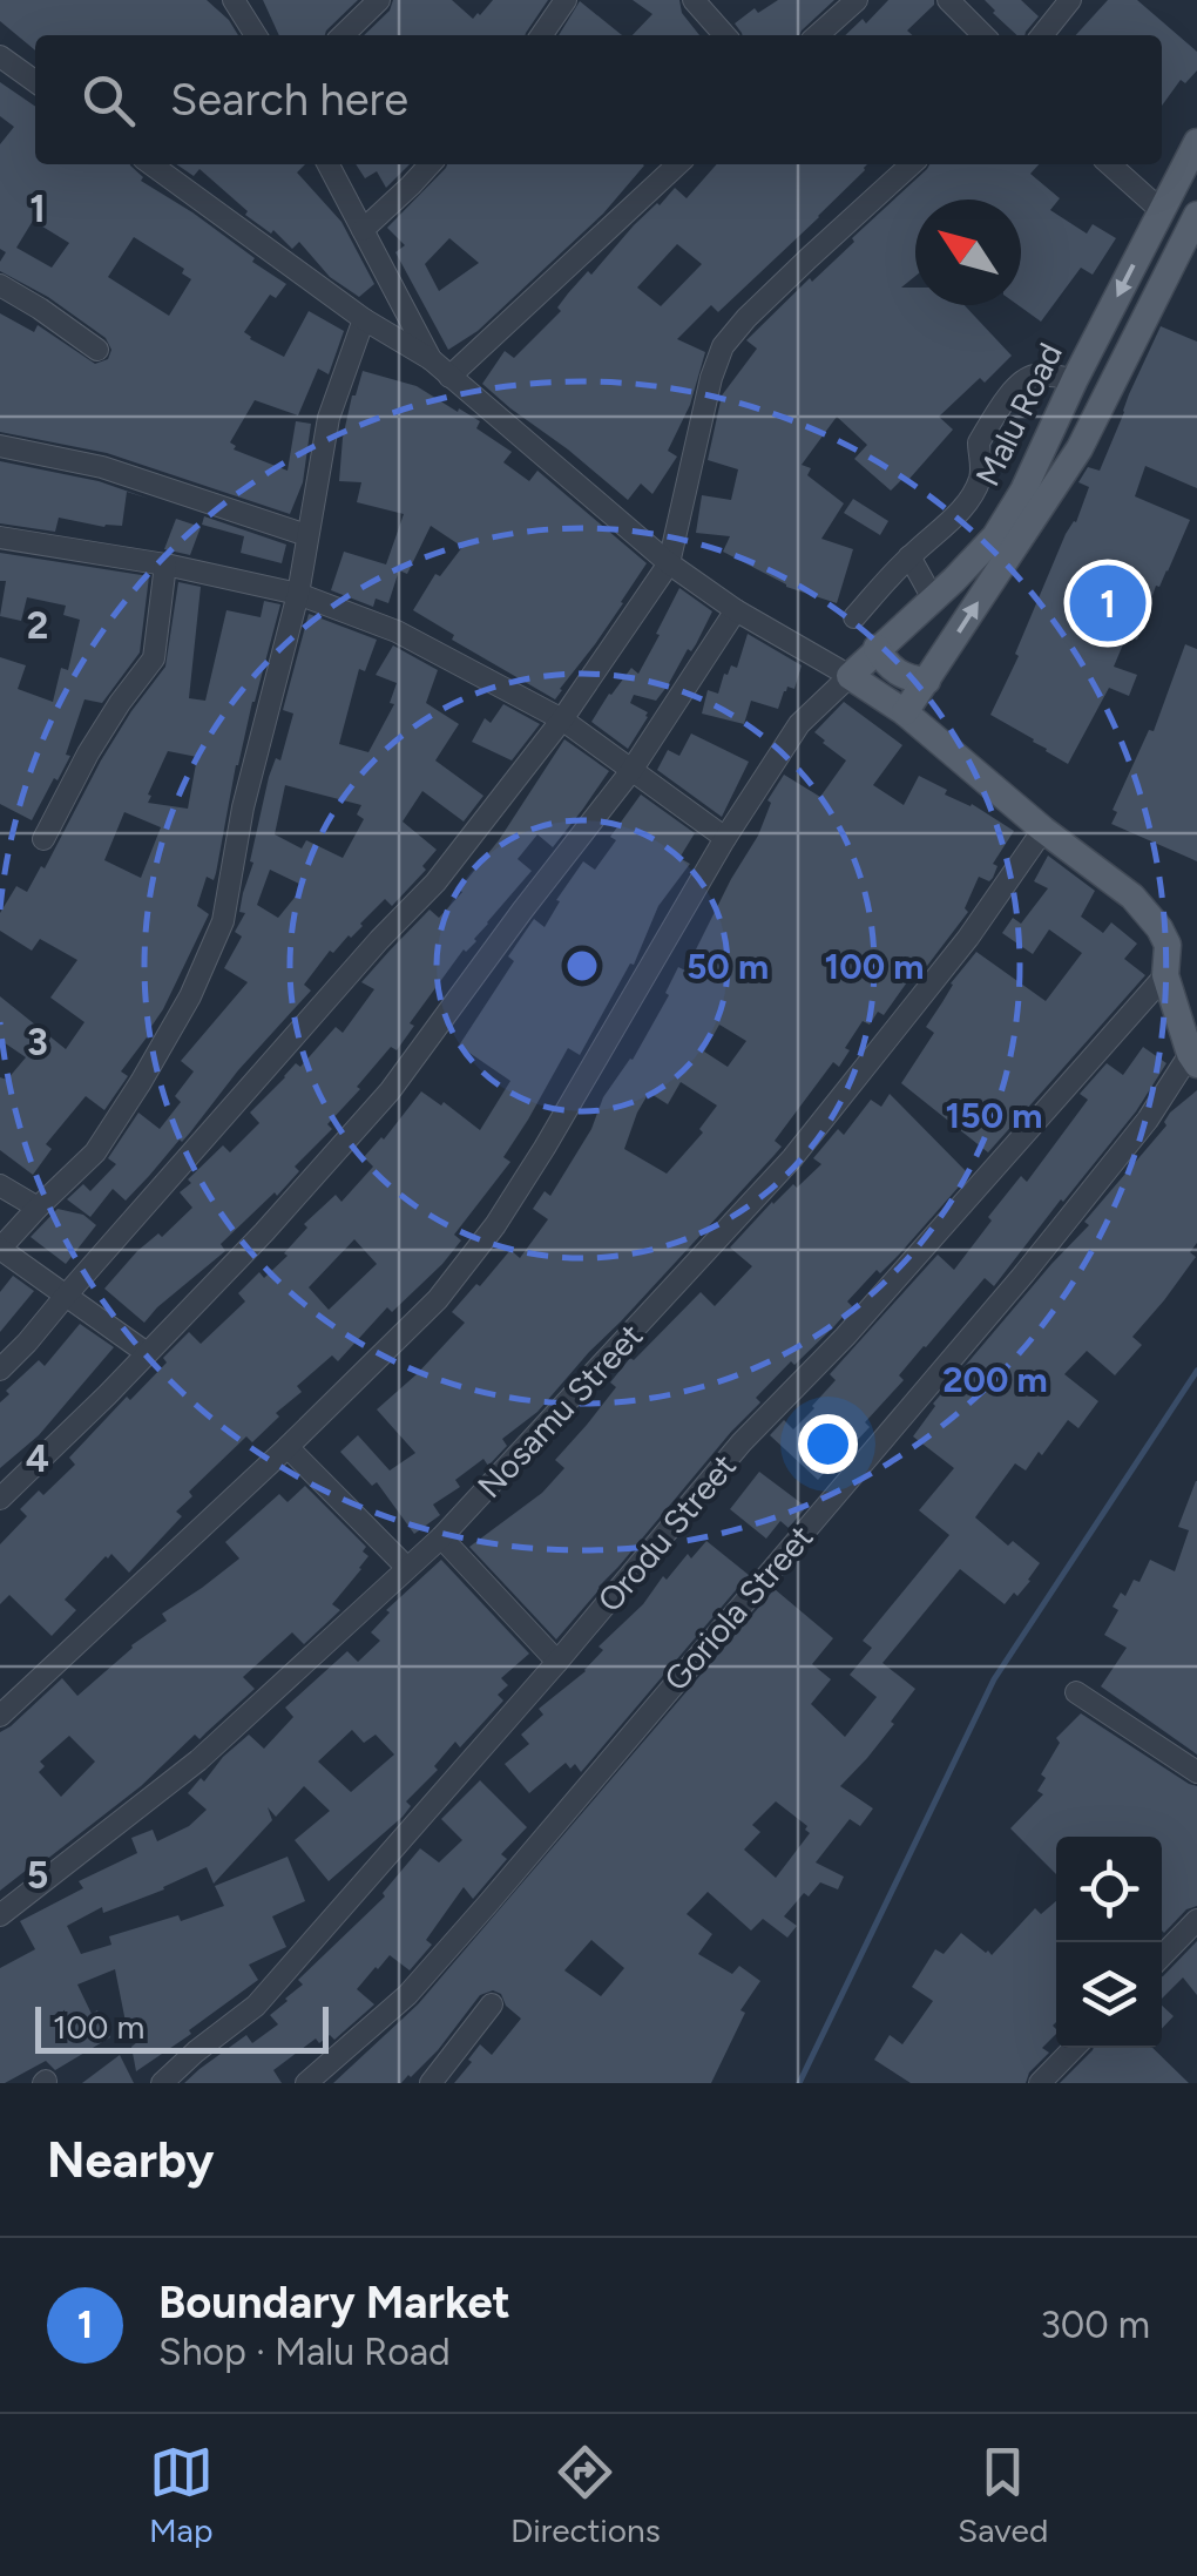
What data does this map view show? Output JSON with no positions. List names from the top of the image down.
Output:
{
  "streets": {
    "main road": ["Malu Road"],
    "street": ["Nosamu Street", "Orodu Street", "Goriola Street"]
  },
  "scale_bar": "100 m",
  "north": "top left",
  "page": {
    "search": "Search here",
    "pins": "1",
    "scale": "100 m",
    "heading": "Nearby",
    "list": [
      {
        "mark": "1",
        "name": "Boundary Market",
        "note": "Shop · Malu Road",
        "value": "300 m"
      }
    ],
    "nav": ["Map", "Directions", "Saved"]
  },
  "grid": {
    "rows": [
      "1",
      "2",
      "3",
      "4",
      "5"
    ]
  },
  "rings": [
    "50 m",
    "100 m",
    "150 m",
    "200 m"
  ]
}
